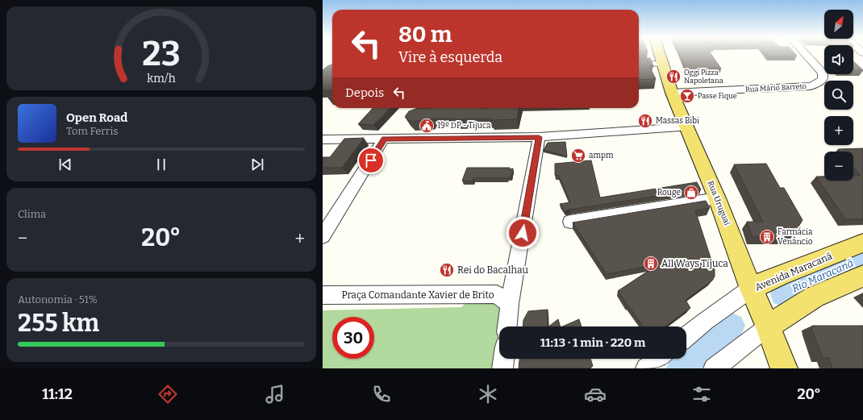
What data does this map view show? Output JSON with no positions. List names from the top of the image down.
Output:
{
  "streets": {
    "main road": ["Rua Uruguai", "Avenida Maracanã"],
    "street": ["Rua Mário Barreto", "Praça Comandante Xavier de Brito"]
  },
  "crossings": [
    ["Rua Mário Barreto", "Rua Uruguai"],
    ["Rua Uruguai", "Avenida Maracanã"]
  ],
  "water": ["Rio Maracanã"],
  "places": {
    "restaurant": ["Oggi Pizza Napoletana", "Massas Bibi", "Rei do Bacalhau"],
    "bar": ["Passe Fique"],
    "public building": ["19º DP - Tijuca"],
    "supermarket": ["ampm"],
    "shop": ["Rouge"],
    "building": ["Farmácia Venâncio", "All Ways Tijuca"]
  },
  "north": "top right",
  "page": {
    "map_buttons": ["+", "−"],
    "turn": ["80 m", "Vire à esquerda"],
    "then": "Depois",
    "song": ["Open Road", "Tom Ferris"],
    "tile": [
      "Clima",
      ["Autonomia · 51%", "255 km"]
    ],
    "heat": ["−", "20°", "+"],
    "limit": "30",
    "trip": "11:13 · 1 min · 220 m",
    "tabs": ["11:12", "20°"],
    "gauge": ["23", "km/h"]
  }
}
